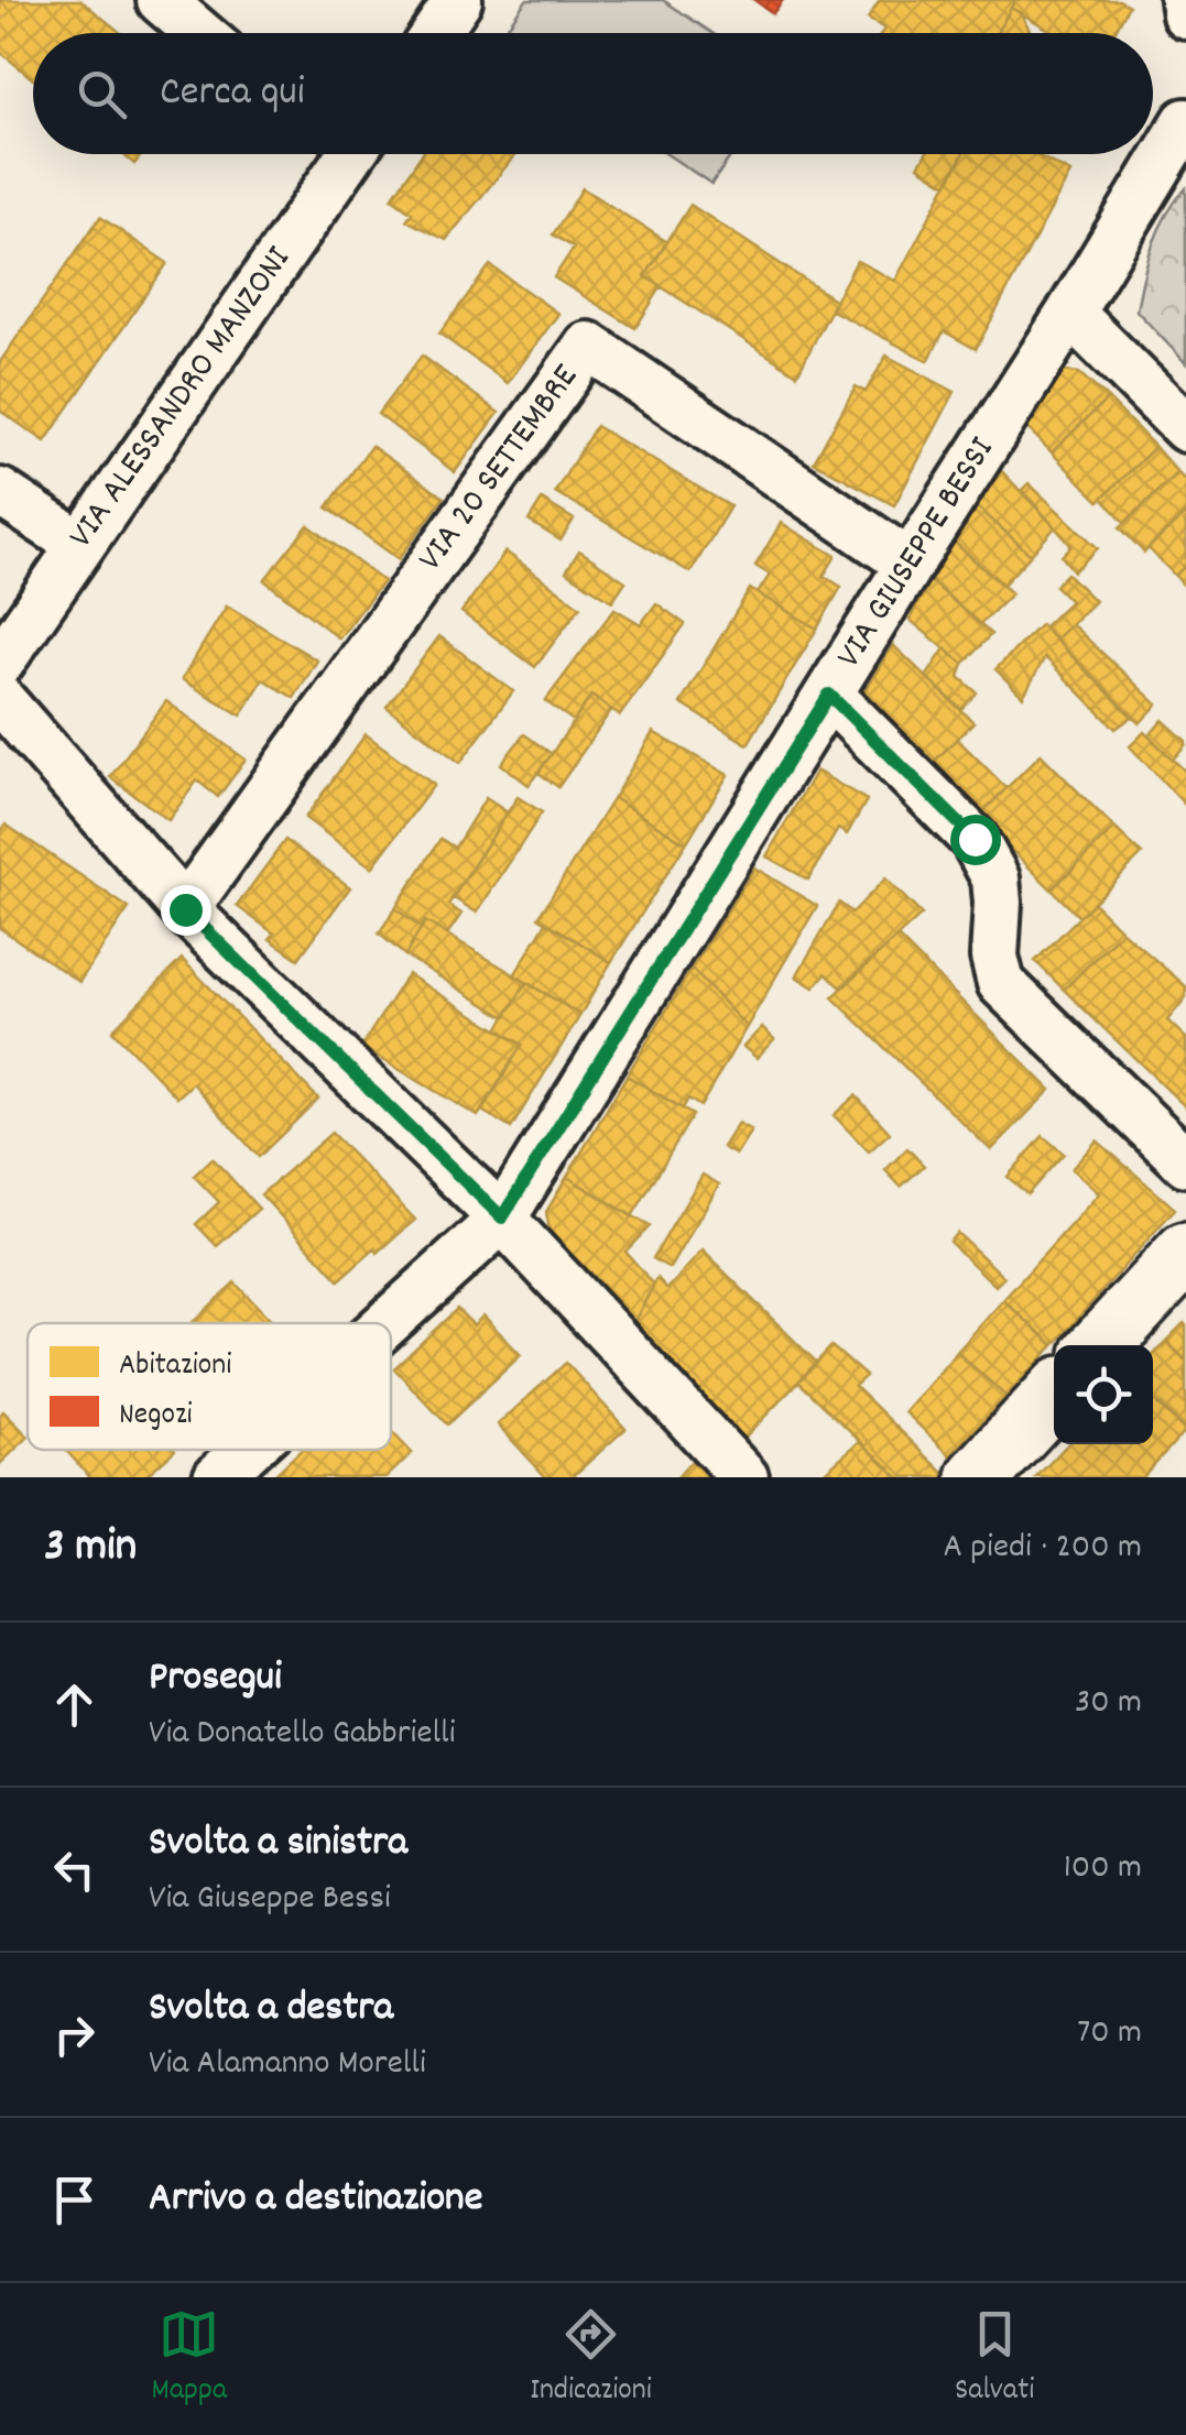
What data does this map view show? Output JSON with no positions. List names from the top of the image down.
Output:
{
  "streets": {
    "street": ["VIA ALESSANDRO MANZONI", "VIA 20 SETTEMBRE", "VIA GIUSEPPE BESSI"]
  },
  "crossings": [
    ["VIA 20 SETTEMBRE", "VIA GIUSEPPE BESSI"]
  ],
  "legend": ["Abitazioni", "Negozi"],
  "page": {
    "search": "Cerca qui",
    "heading": ["3 min", "A piedi · 200 m"],
    "list": [
      ["Prosegui", "Via Donatello Gabbrielli", "30 m"],
      ["Svolta a sinistra", "Via Giuseppe Bessi", "100 m"],
      ["Svolta a destra", "Via Alamanno Morelli", "70 m"],
      "Arrivo a destinazione"
    ],
    "nav": ["Mappa", "Indicazioni", "Salvati"]
  }
}
